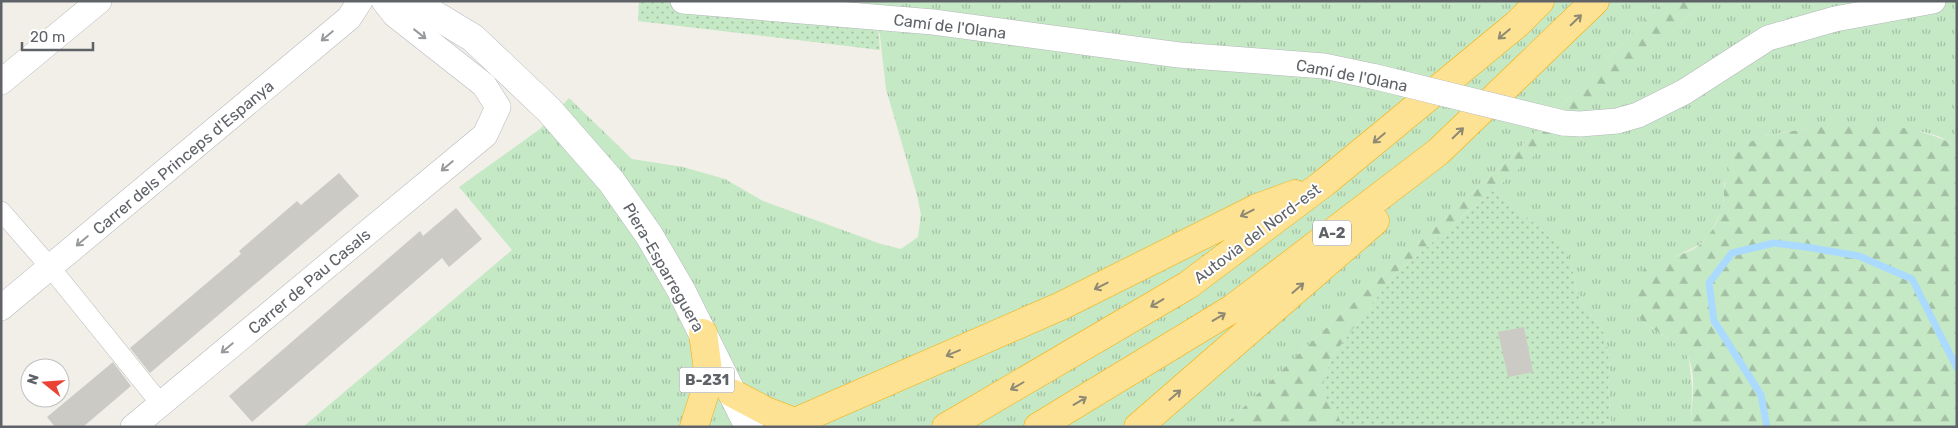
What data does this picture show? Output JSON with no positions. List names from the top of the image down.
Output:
{
  "streets": {
    "highway": ["Autovia del Nord-est", "A-2", "B-231"],
    "main road": ["Piera-Esparreguera"],
    "street": ["Camí de l'Olana", "Carrer dels Princeps d'Espanya", "Carrer de Pau Casals"]
  },
  "crossings": [
    ["Piera-Esparreguera", "B-231"]
  ],
  "scale_bar": "20 m",
  "north": "left"
}
